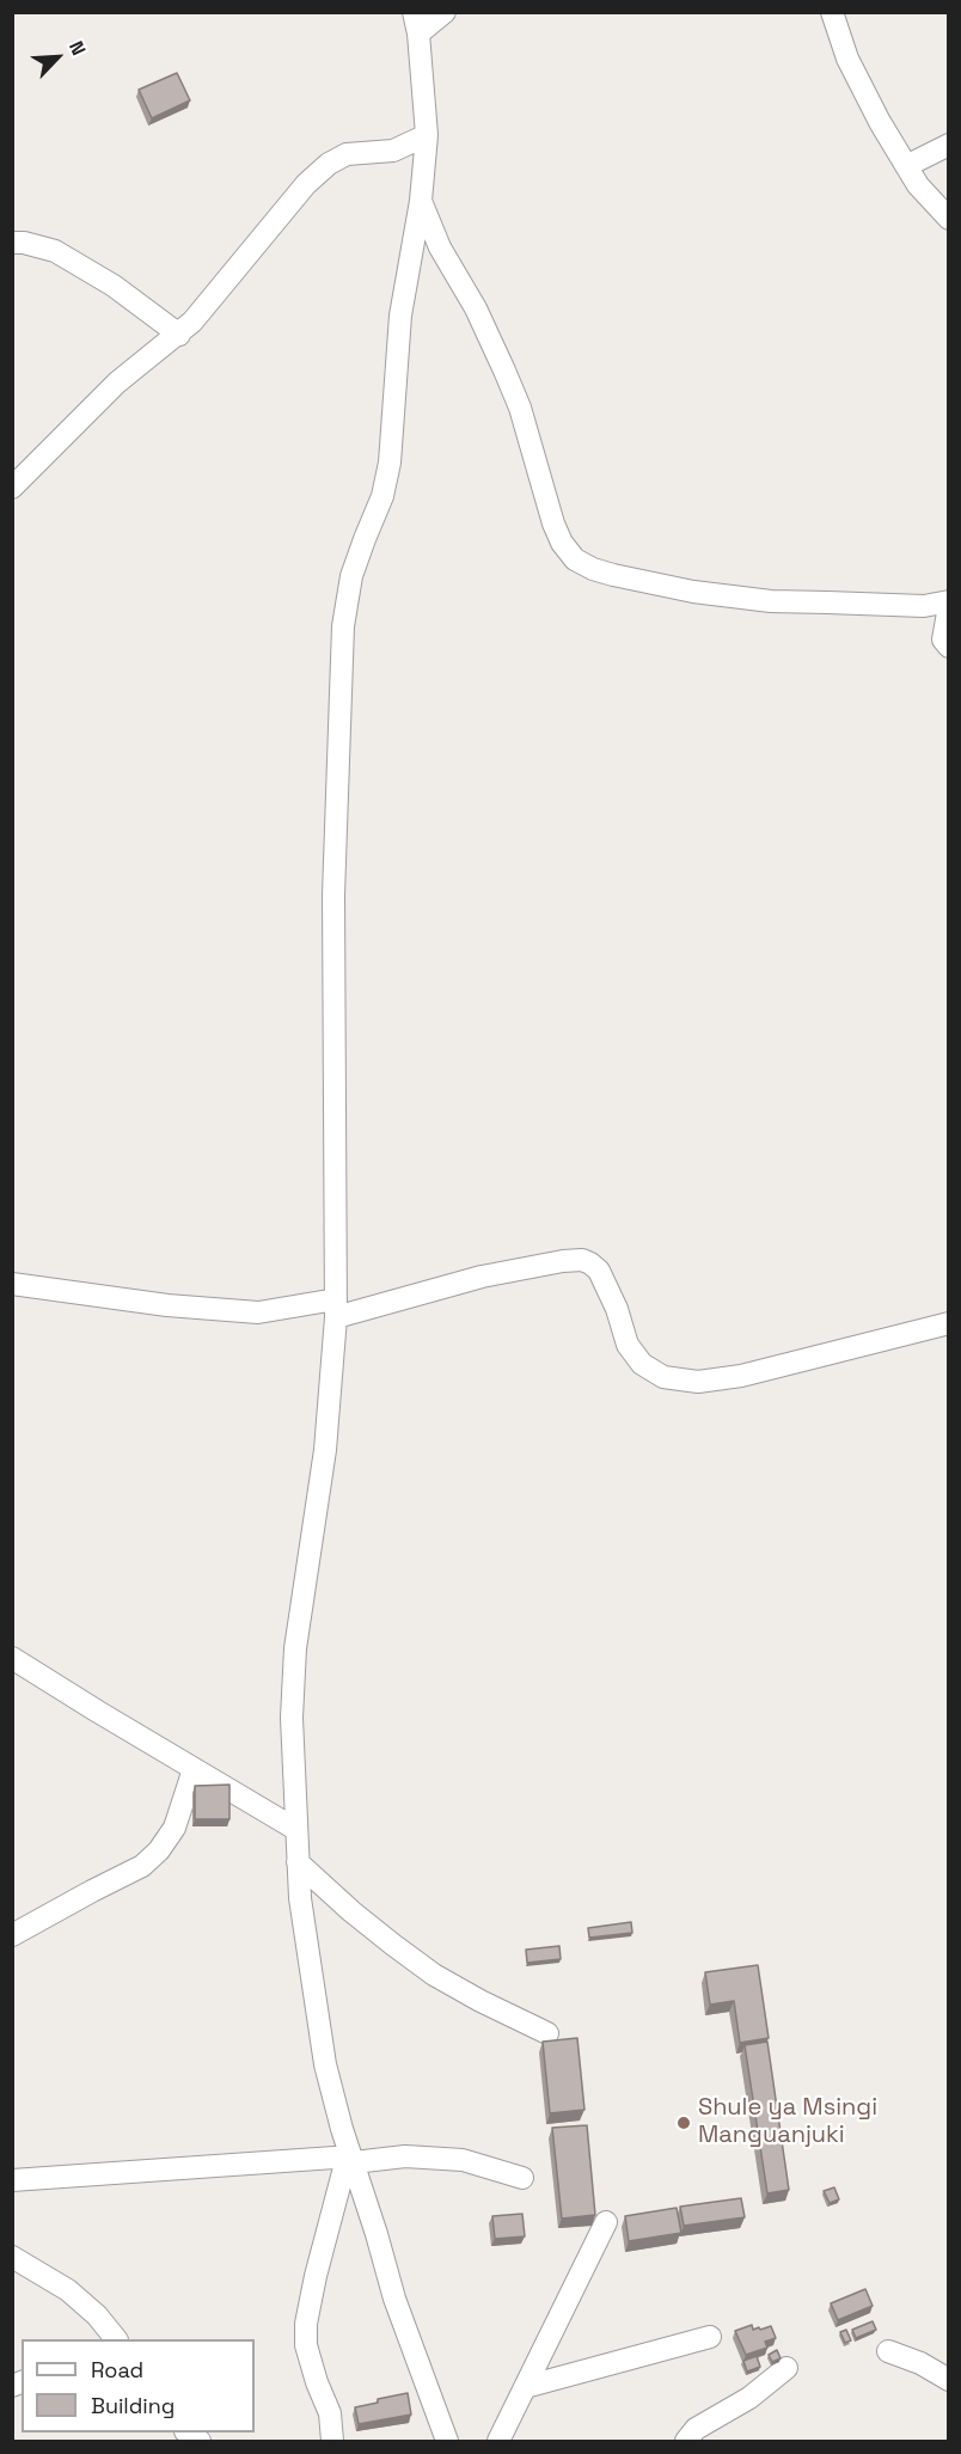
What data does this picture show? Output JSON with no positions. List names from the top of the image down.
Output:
{
  "places": ["Shule ya Msingi Manguanjuki"],
  "legend": ["Road", "Building"],
  "north": "top right"
}
